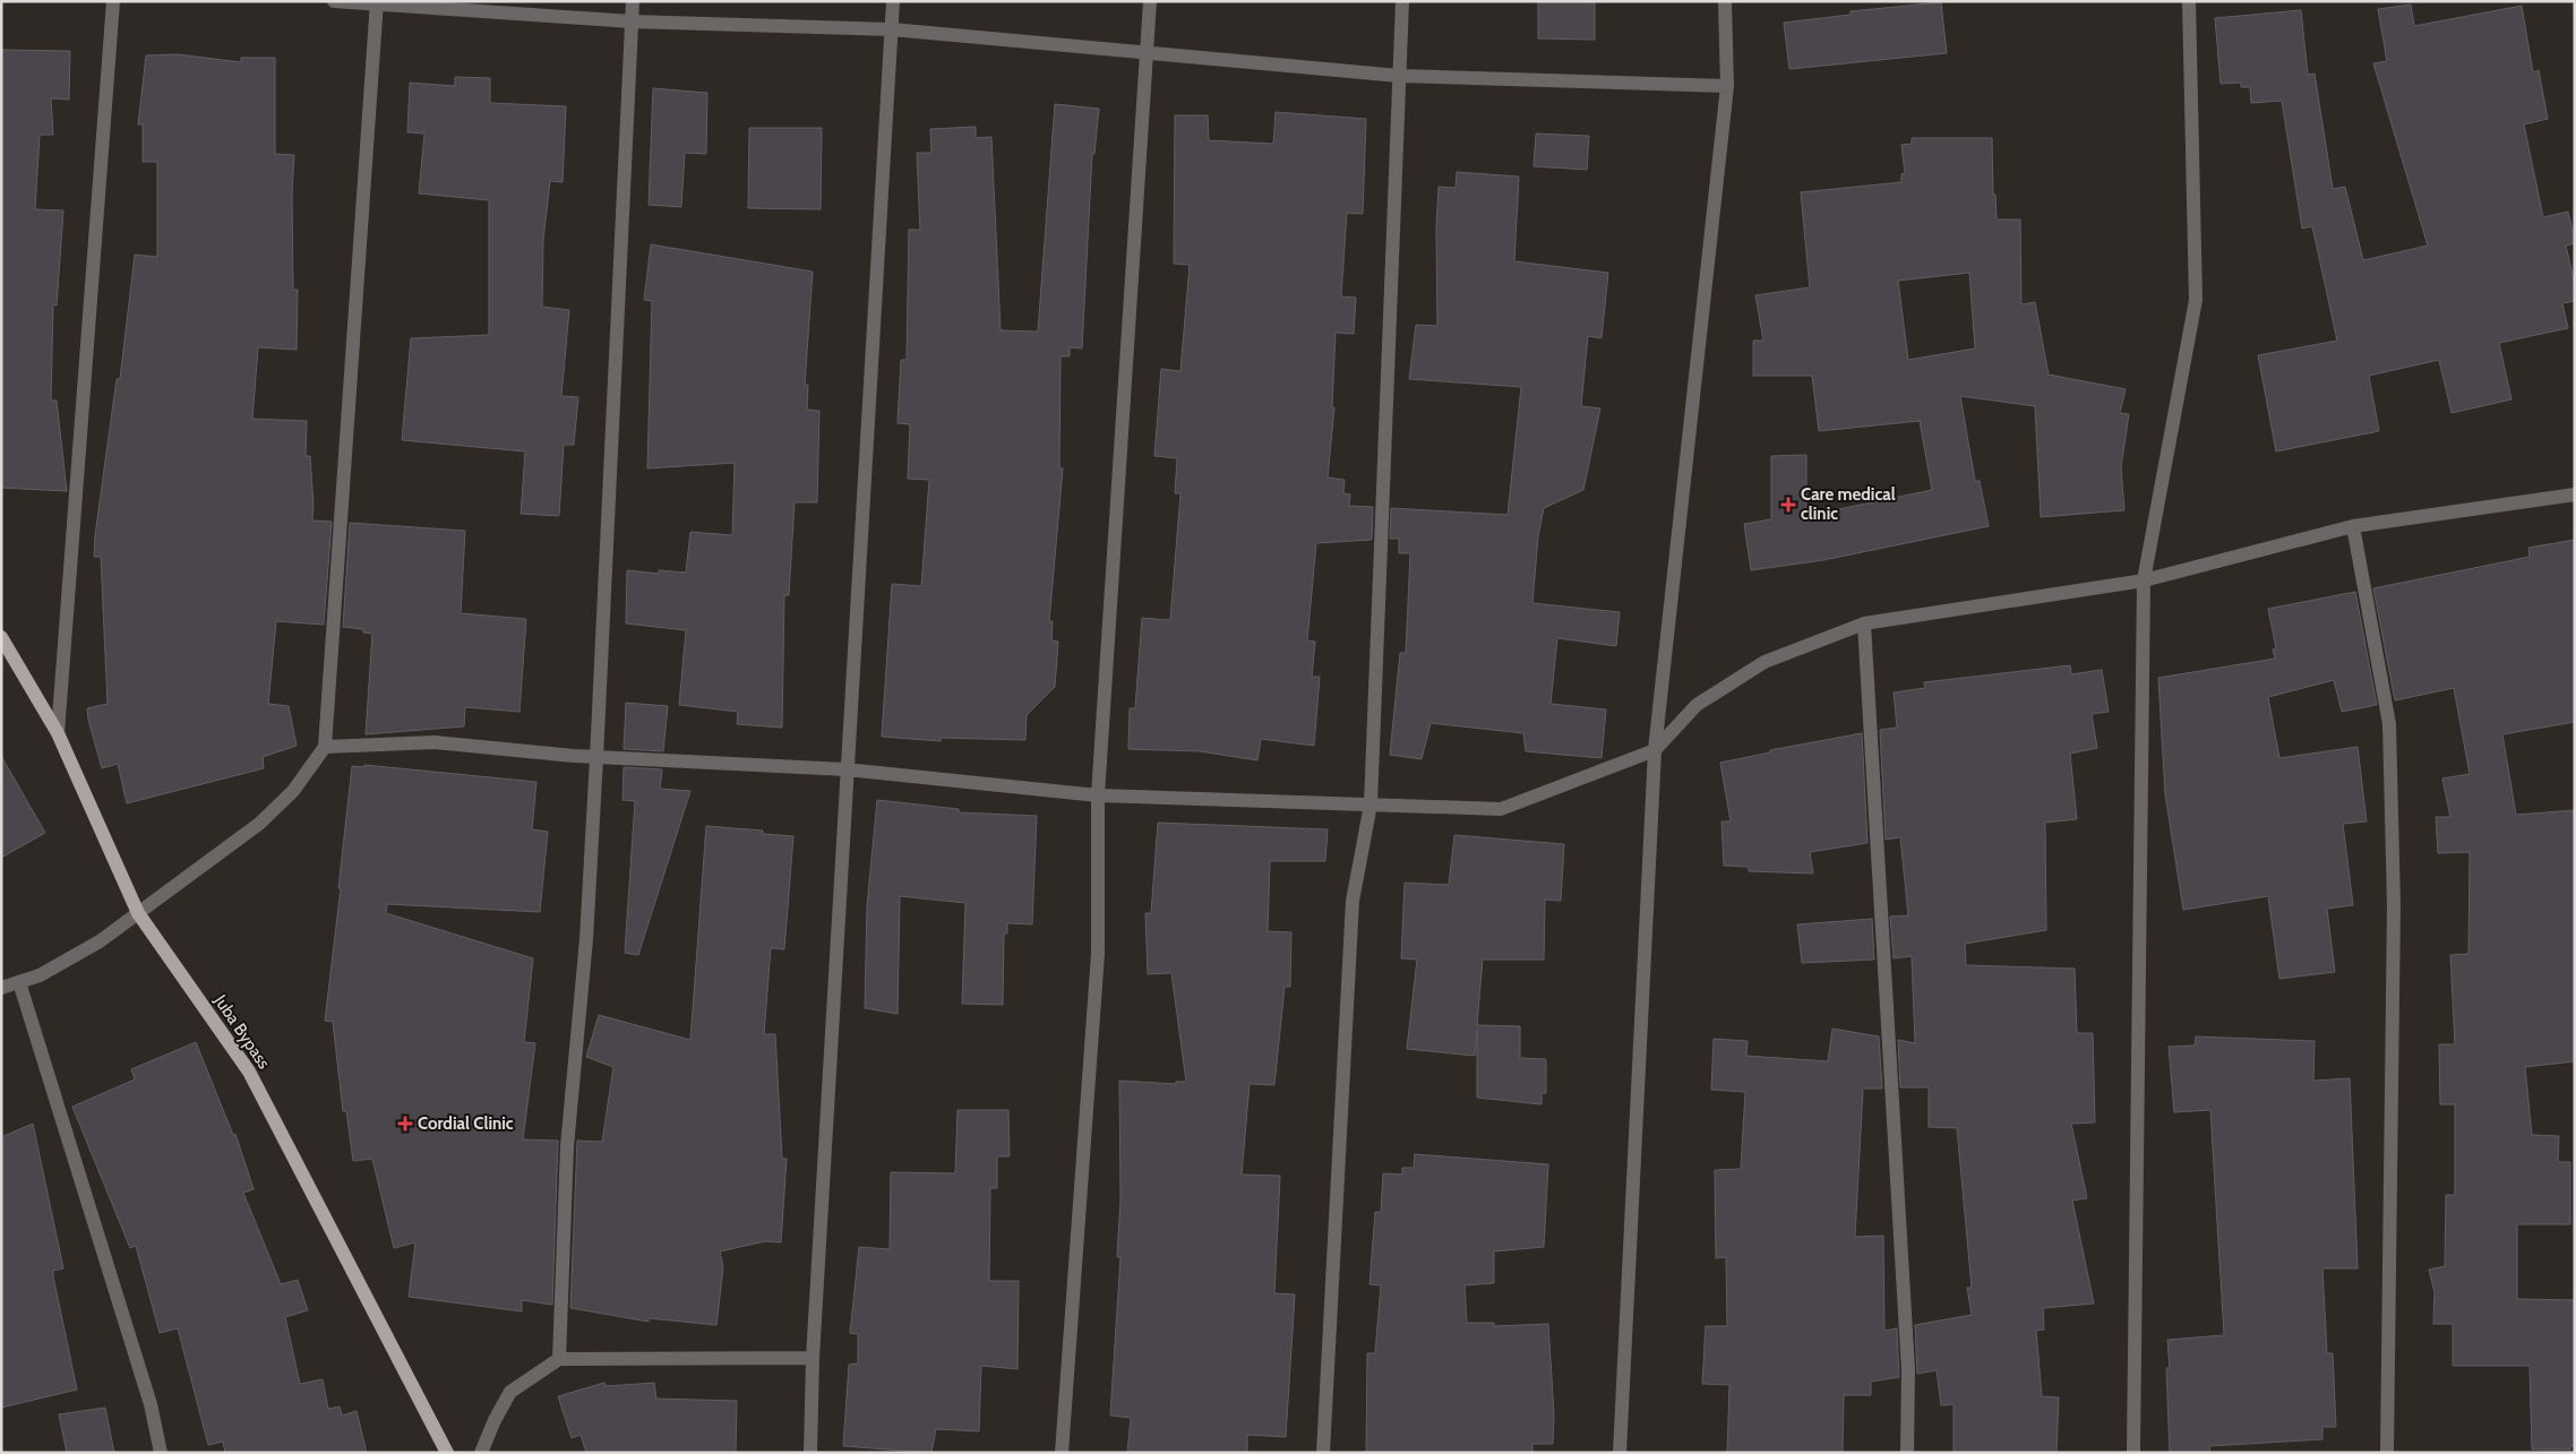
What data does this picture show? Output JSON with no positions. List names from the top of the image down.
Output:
{
  "streets": {
    "main road": ["Juba Bypass"]
  },
  "places": {
    "health": ["Care medical clinic", "Cordial Clinic"]
  }
}
